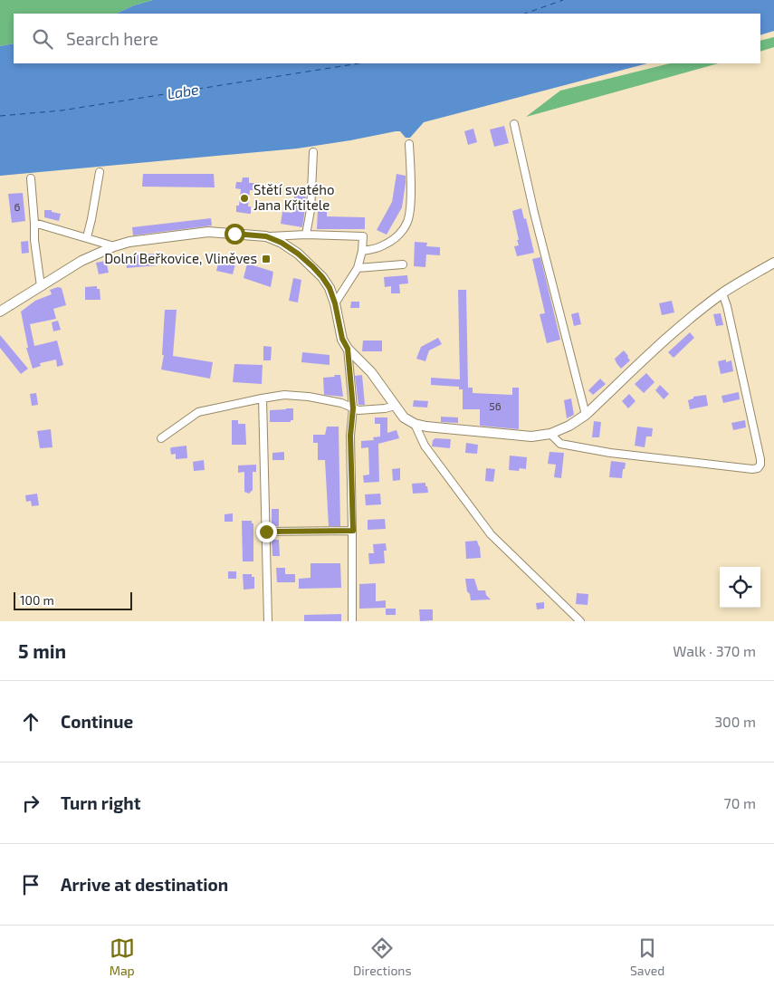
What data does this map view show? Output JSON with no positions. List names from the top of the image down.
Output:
{
  "water": ["Labe"],
  "places": {
    "other": ["Stětí svatého Jana Křtitele"],
    "transit": ["Dolní Beřkovice, Vliněves"]
  },
  "house_numbers": ["6", "56"],
  "scale_bar": "100 m",
  "page": {
    "search": "Search here",
    "scale": "100 m",
    "heading": ["5 min", "Walk · 370 m"],
    "list": [
      ["Continue", "300 m"],
      ["Turn right", "70 m"],
      "Arrive at destination"
    ],
    "nav": ["Map", "Directions", "Saved"]
  }
}
